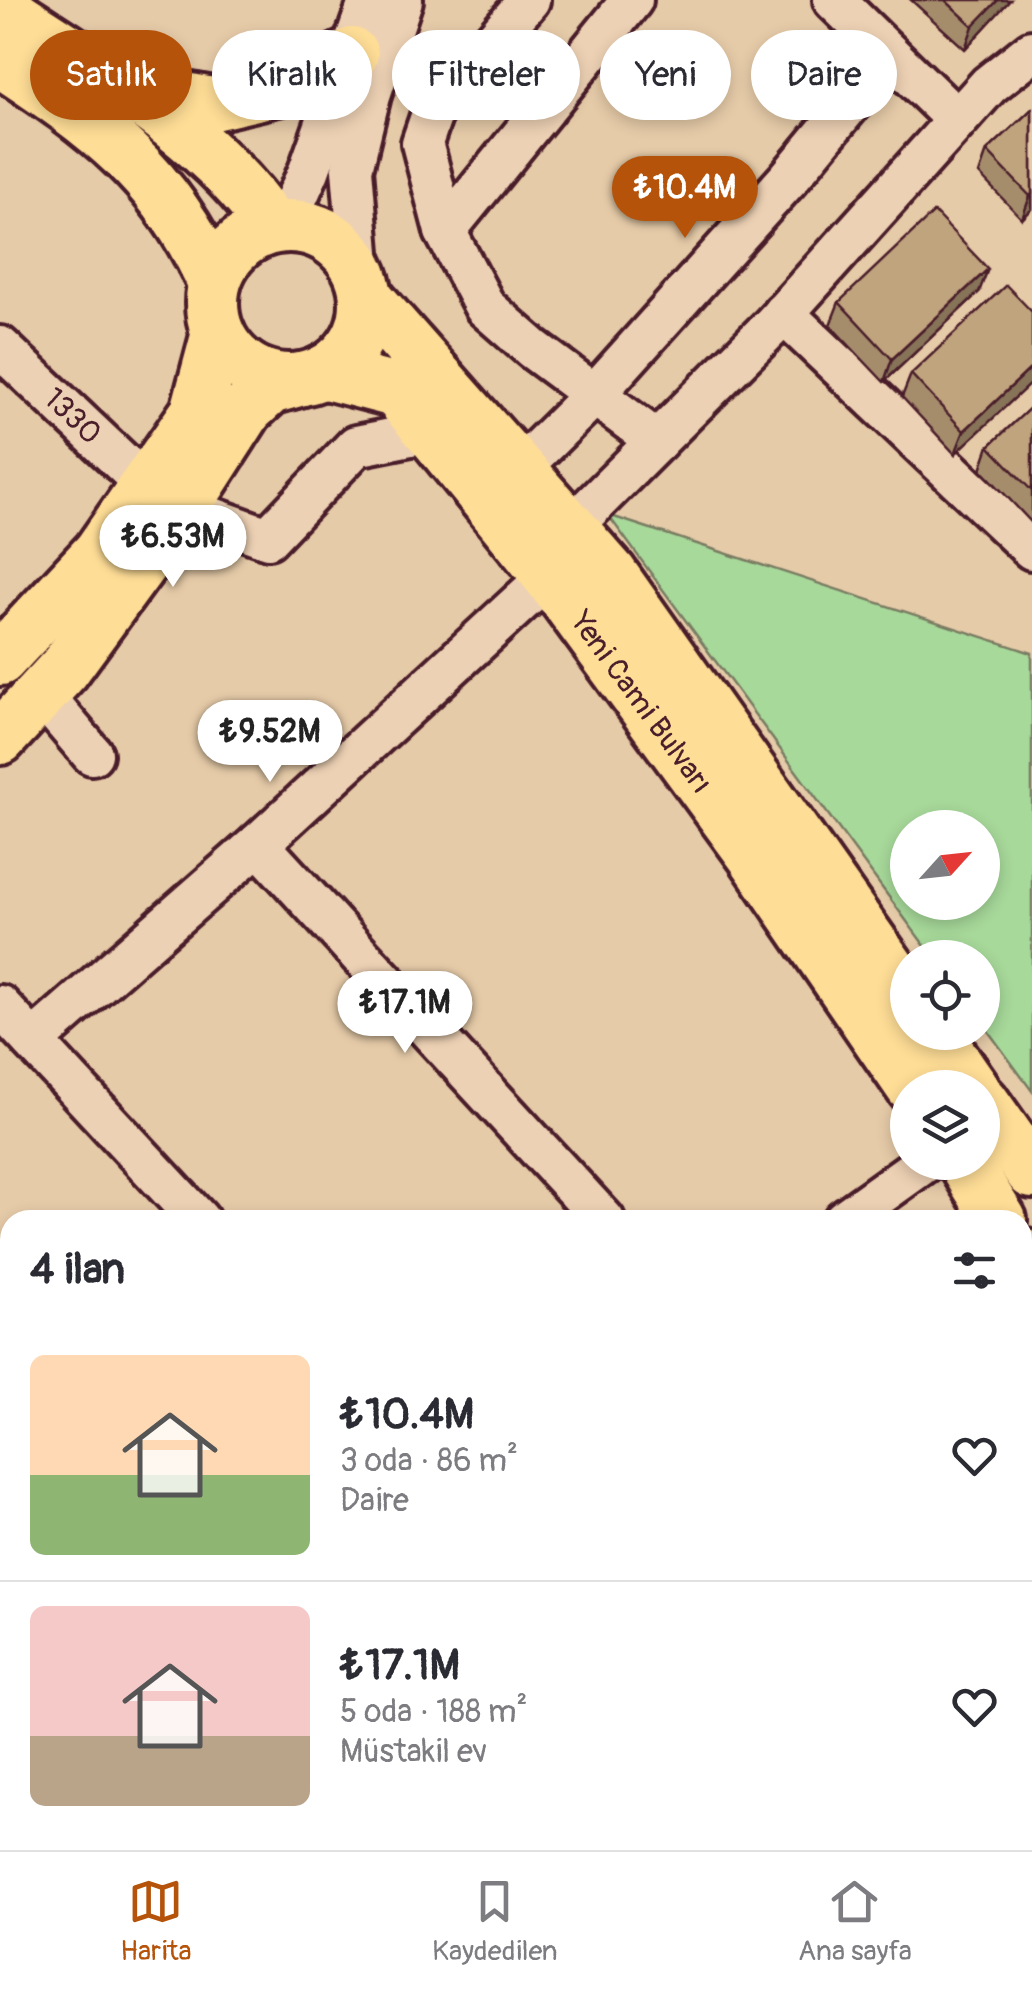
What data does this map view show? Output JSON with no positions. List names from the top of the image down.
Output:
{
  "streets": {
    "main road": ["Yeni Cami Bulvarı"],
    "street": ["1330"]
  },
  "north": "top right",
  "page": {
    "chip": [
      "Satılık",
      "Kiralık",
      "Filtreler",
      "Yeni",
      "Daire"
    ],
    "price": [
      "₺10.4M",
      "₺6.53M",
      "₺9.52M",
      "₺17.1M"
    ],
    "heading": "4 ilan",
    "list": [
      {
        "name": "₺10.4M",
        "note": "3 oda · 86 m² · Daire"
      },
      {
        "name": "₺17.1M",
        "note": "5 oda · 188 m² · Müstakil ev"
      }
    ],
    "tabs": ["Harita", "Kaydedilen", "Ana sayfa"]
  }
}
